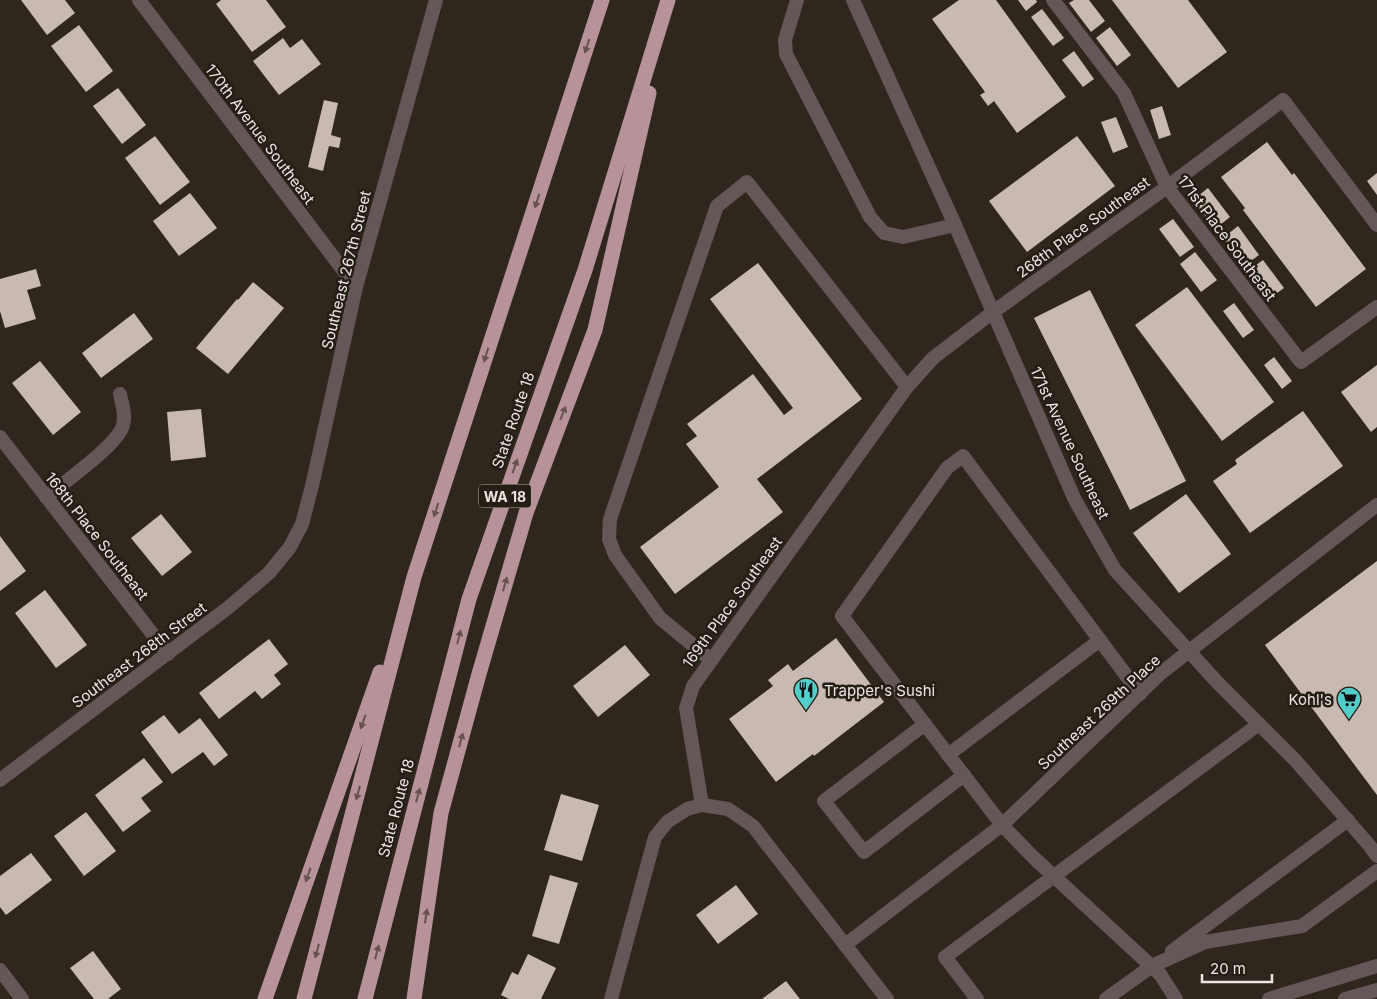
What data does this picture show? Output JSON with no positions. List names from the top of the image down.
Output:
{
  "streets": {
    "highway": ["State Route 18", "WA 18"],
    "street": [
      "170th Avenue Southeast",
      "268th Place Southeast",
      "171st Place Southeast",
      "Southeast 267th Street",
      "171st Avenue Southeast",
      "168th Place Southeast",
      "169th Place Southeast",
      "Southeast 268th Street",
      "Southeast 269th Place"
    ]
  },
  "crossings": [
    ["170th Avenue Southeast", "Southeast 267th Street"],
    ["268th Place Southeast", "171st Place Southeast"],
    ["268th Place Southeast", "171st Avenue Southeast"],
    ["268th Place Southeast", "169th Place Southeast"],
    ["Southeast 267th Street", "Southeast 268th Street"],
    ["171st Avenue Southeast", "Southeast 269th Place"],
    ["168th Place Southeast", "Southeast 268th Street"]
  ],
  "places": {
    "restaurant": ["Trapper's Sushi"],
    "supermarket": ["Kohl's"]
  },
  "scale_bar": "20 m"
}
